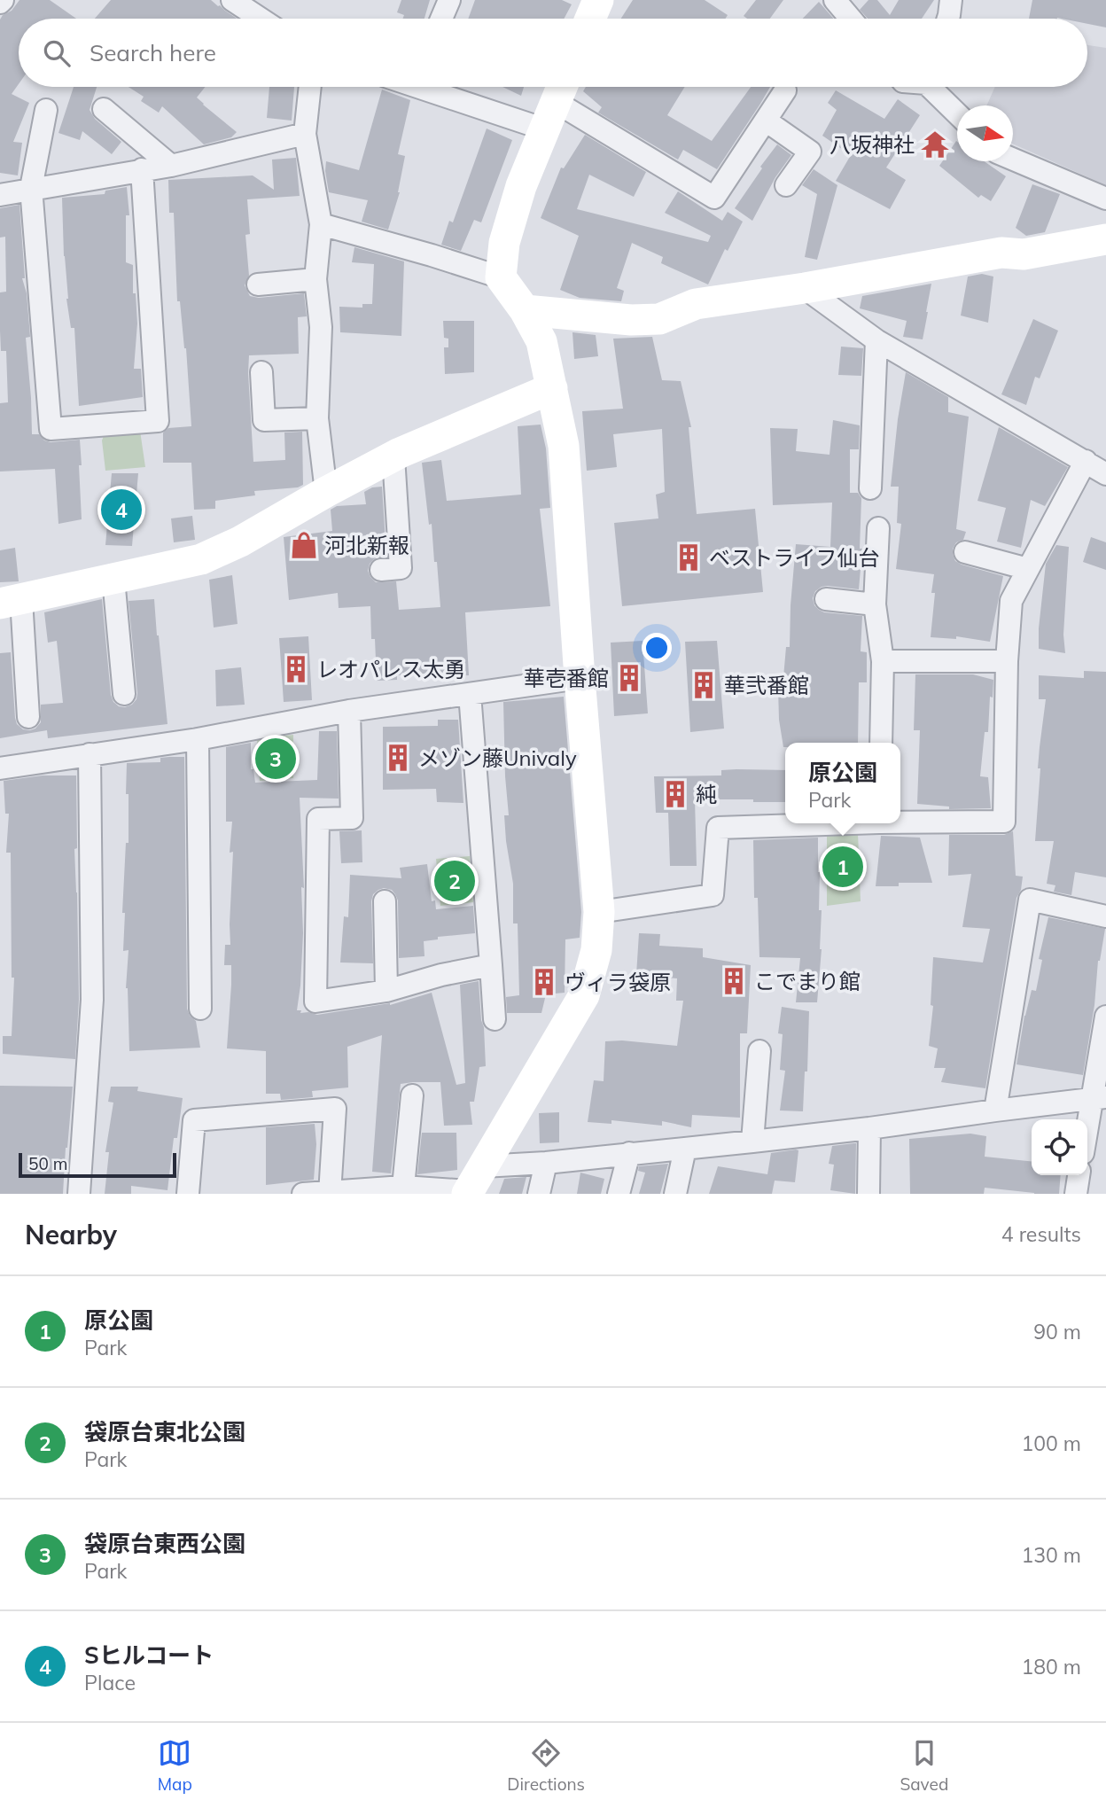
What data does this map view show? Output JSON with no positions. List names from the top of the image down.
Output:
{
  "places": {
    "temple": ["八坂神社"],
    "shop": ["河北新報"],
    "building": [
      "ベストライフ仙台",
      "レオパレス太勇",
      "華壱番館",
      "華弐番館",
      "メゾン藤Univaly",
      "純",
      "こでまり館",
      "ヴィラ袋原"
    ]
  },
  "scale_bar": "50 m",
  "north": "right",
  "page": {
    "search": "Search here",
    "pins": [
      "4",
      "3",
      "1",
      "2"
    ],
    "popup": ["原公園", "Park"],
    "scale": "50 m",
    "heading": ["Nearby", "4 results"],
    "list": [
      {
        "mark": "1",
        "name": "原公園",
        "note": "Park",
        "value": "90 m"
      },
      {
        "mark": "2",
        "name": "袋原台東北公園",
        "note": "Park",
        "value": "100 m"
      },
      {
        "mark": "3",
        "name": "袋原台東西公園",
        "note": "Park",
        "value": "130 m"
      },
      {
        "mark": "4",
        "name": "Sヒルコート",
        "note": "Place",
        "value": "180 m"
      }
    ],
    "nav": ["Map", "Directions", "Saved"]
  }
}
